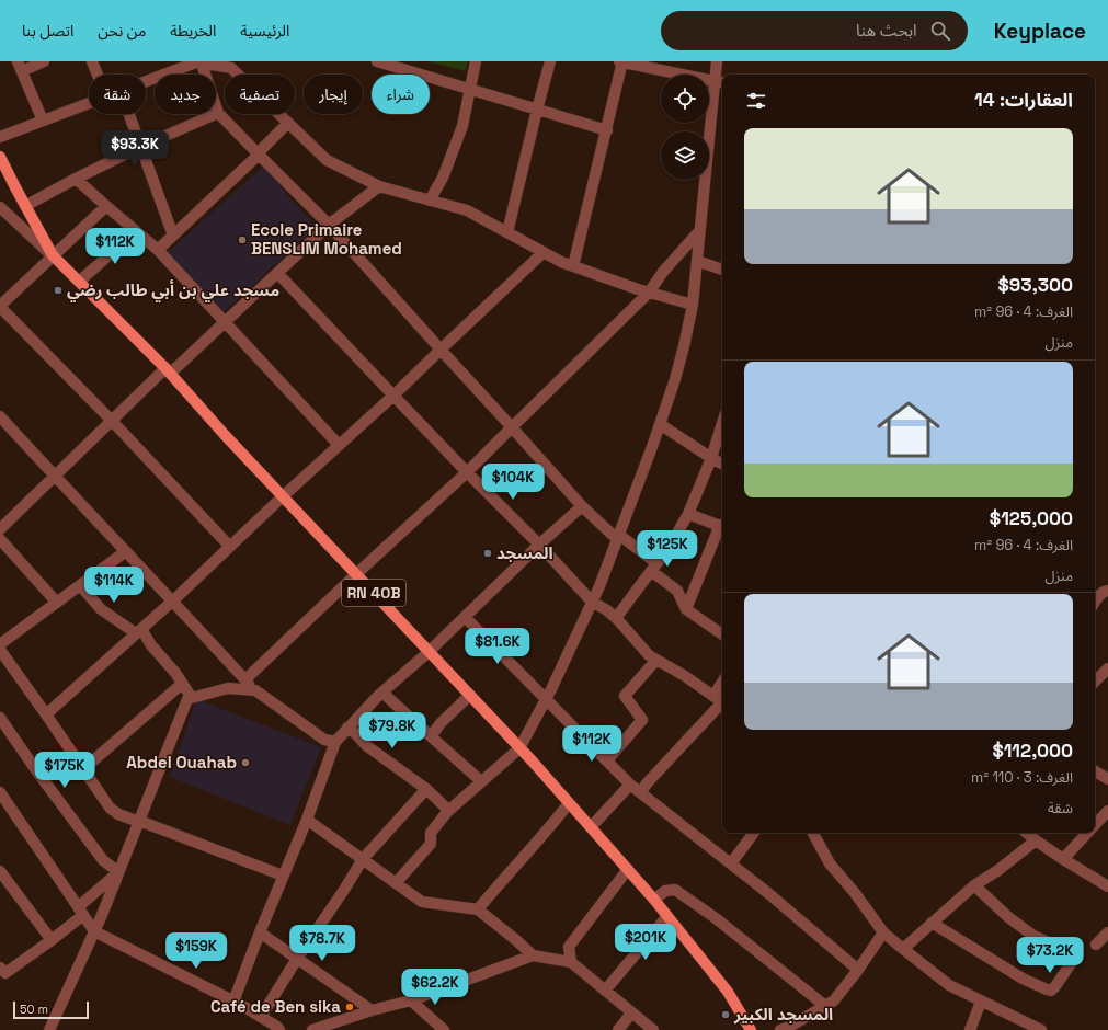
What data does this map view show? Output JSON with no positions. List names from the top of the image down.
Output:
{
  "streets": {
    "main road": ["RN 40B"]
  },
  "places": [
    "Ecole Primaire BENSLIM Mohamed",
    "مسجد علي بن أبي طالب رضي",
    "المسجد",
    "Abdel Ouahab",
    "Café de Ben sika",
    "المسجد الكبير"
  ],
  "scale_bar": "50 m",
  "page": {
    "header": "Keyplace",
    "search": "ابحث هنا",
    "nav": [
      "الرئيسية",
      "الخريطة",
      "من نحن",
      "اتصل بنا"
    ],
    "chip": [
      "شراء",
      "إيجار",
      "تصفية",
      "جديد",
      "شقة"
    ],
    "heading": "العقارات: 14",
    "list": [
      {
        "name": "$93,300",
        "note": "الغرف: 4 · 96 m² · منزل"
      },
      {
        "name": "$125,000",
        "note": "الغرف: 4 · 96 m² · منزل"
      },
      {
        "name": "$112,000",
        "note": "الغرف: 3 · 110 m² · شقة"
      }
    ],
    "price": [
      "$93.3K",
      "$112K",
      "$104K",
      "$125K",
      "$114K",
      "$81.6K",
      "$79.8K",
      "$112K",
      "$175K",
      "$201K",
      "$78.7K",
      "$159K",
      "$73.2K",
      "$62.2K"
    ],
    "scale": "50 m"
  }
}
